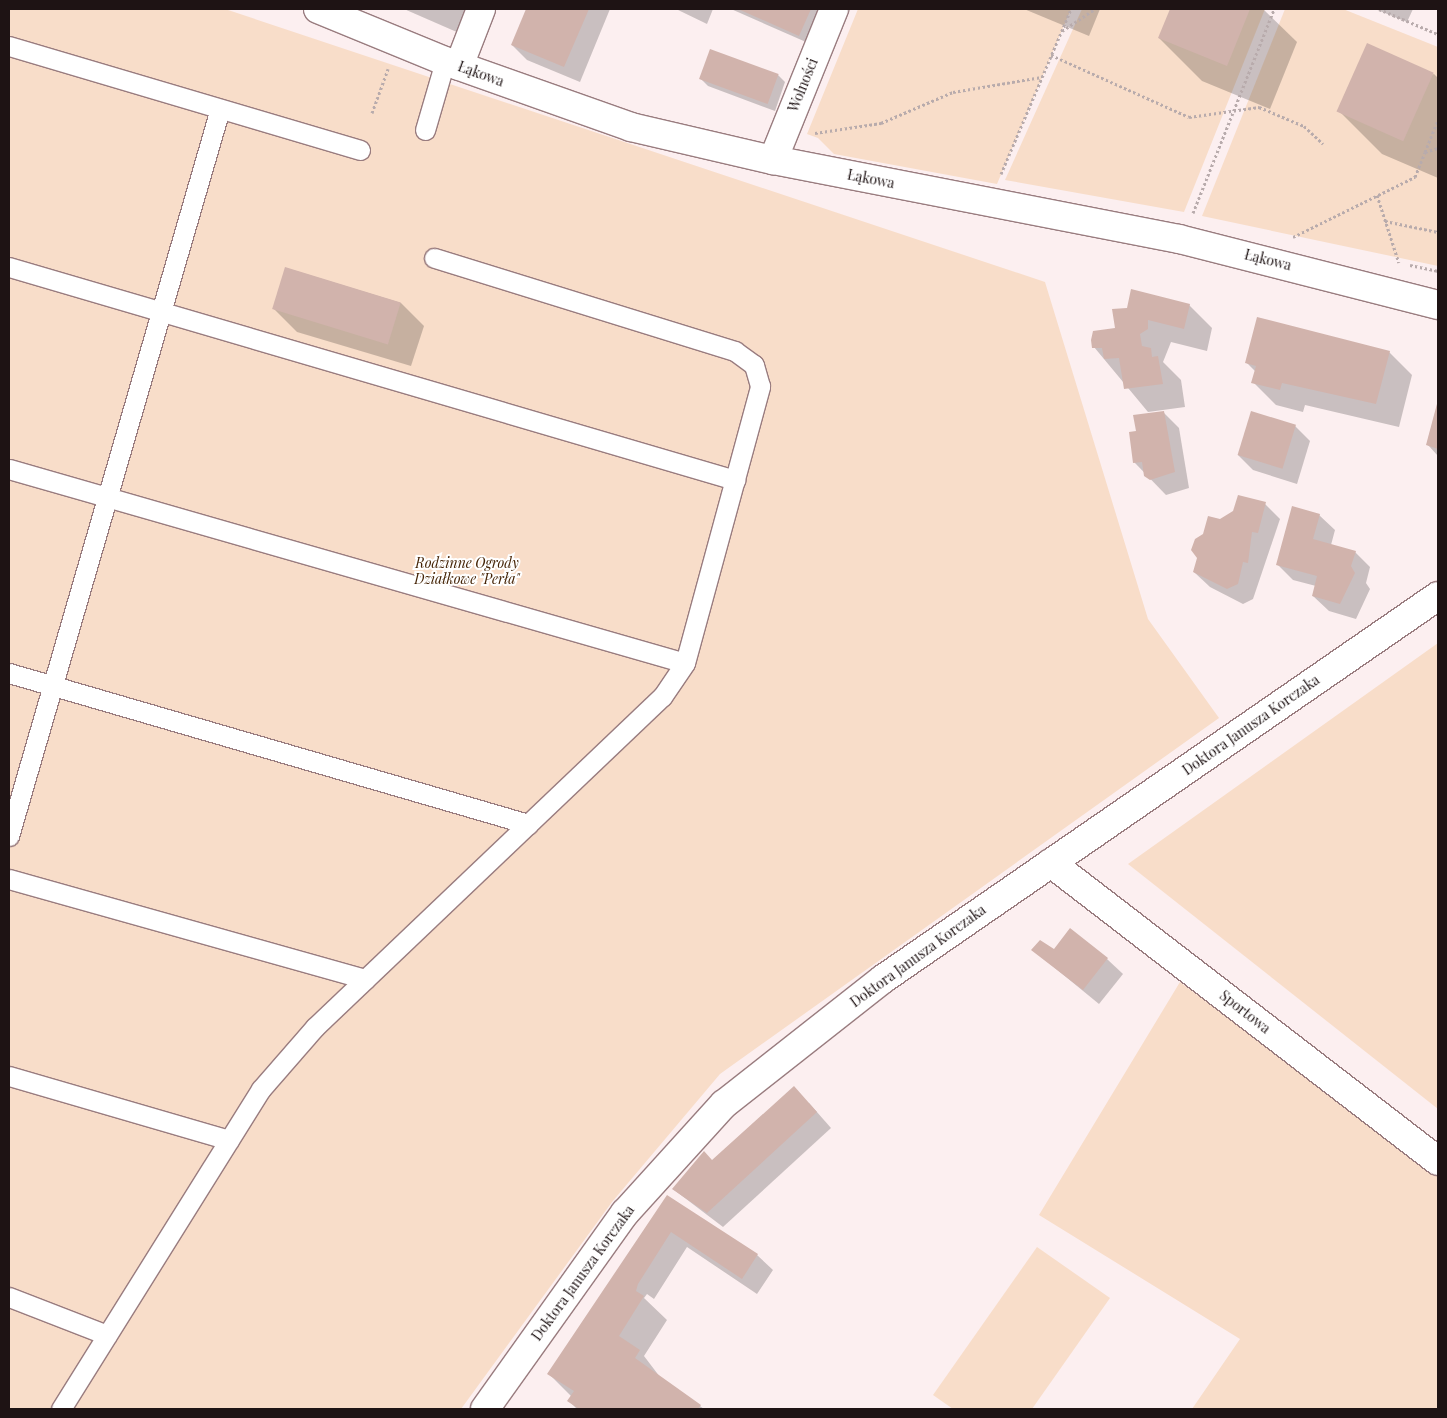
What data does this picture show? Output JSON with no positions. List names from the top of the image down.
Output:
{
  "streets": {
    "street": [
      "Łąkowa",
      "Wolności",
      "Doktora Janusza Korczaka",
      "Sportowa"
    ]
  },
  "crossings": [
    ["Łąkowa", "Wolności"],
    ["Doktora Janusza Korczaka", "Sportowa"]
  ],
  "parks": ["Rodzinne Ogrody Działkowe \"Perła\""]
}
